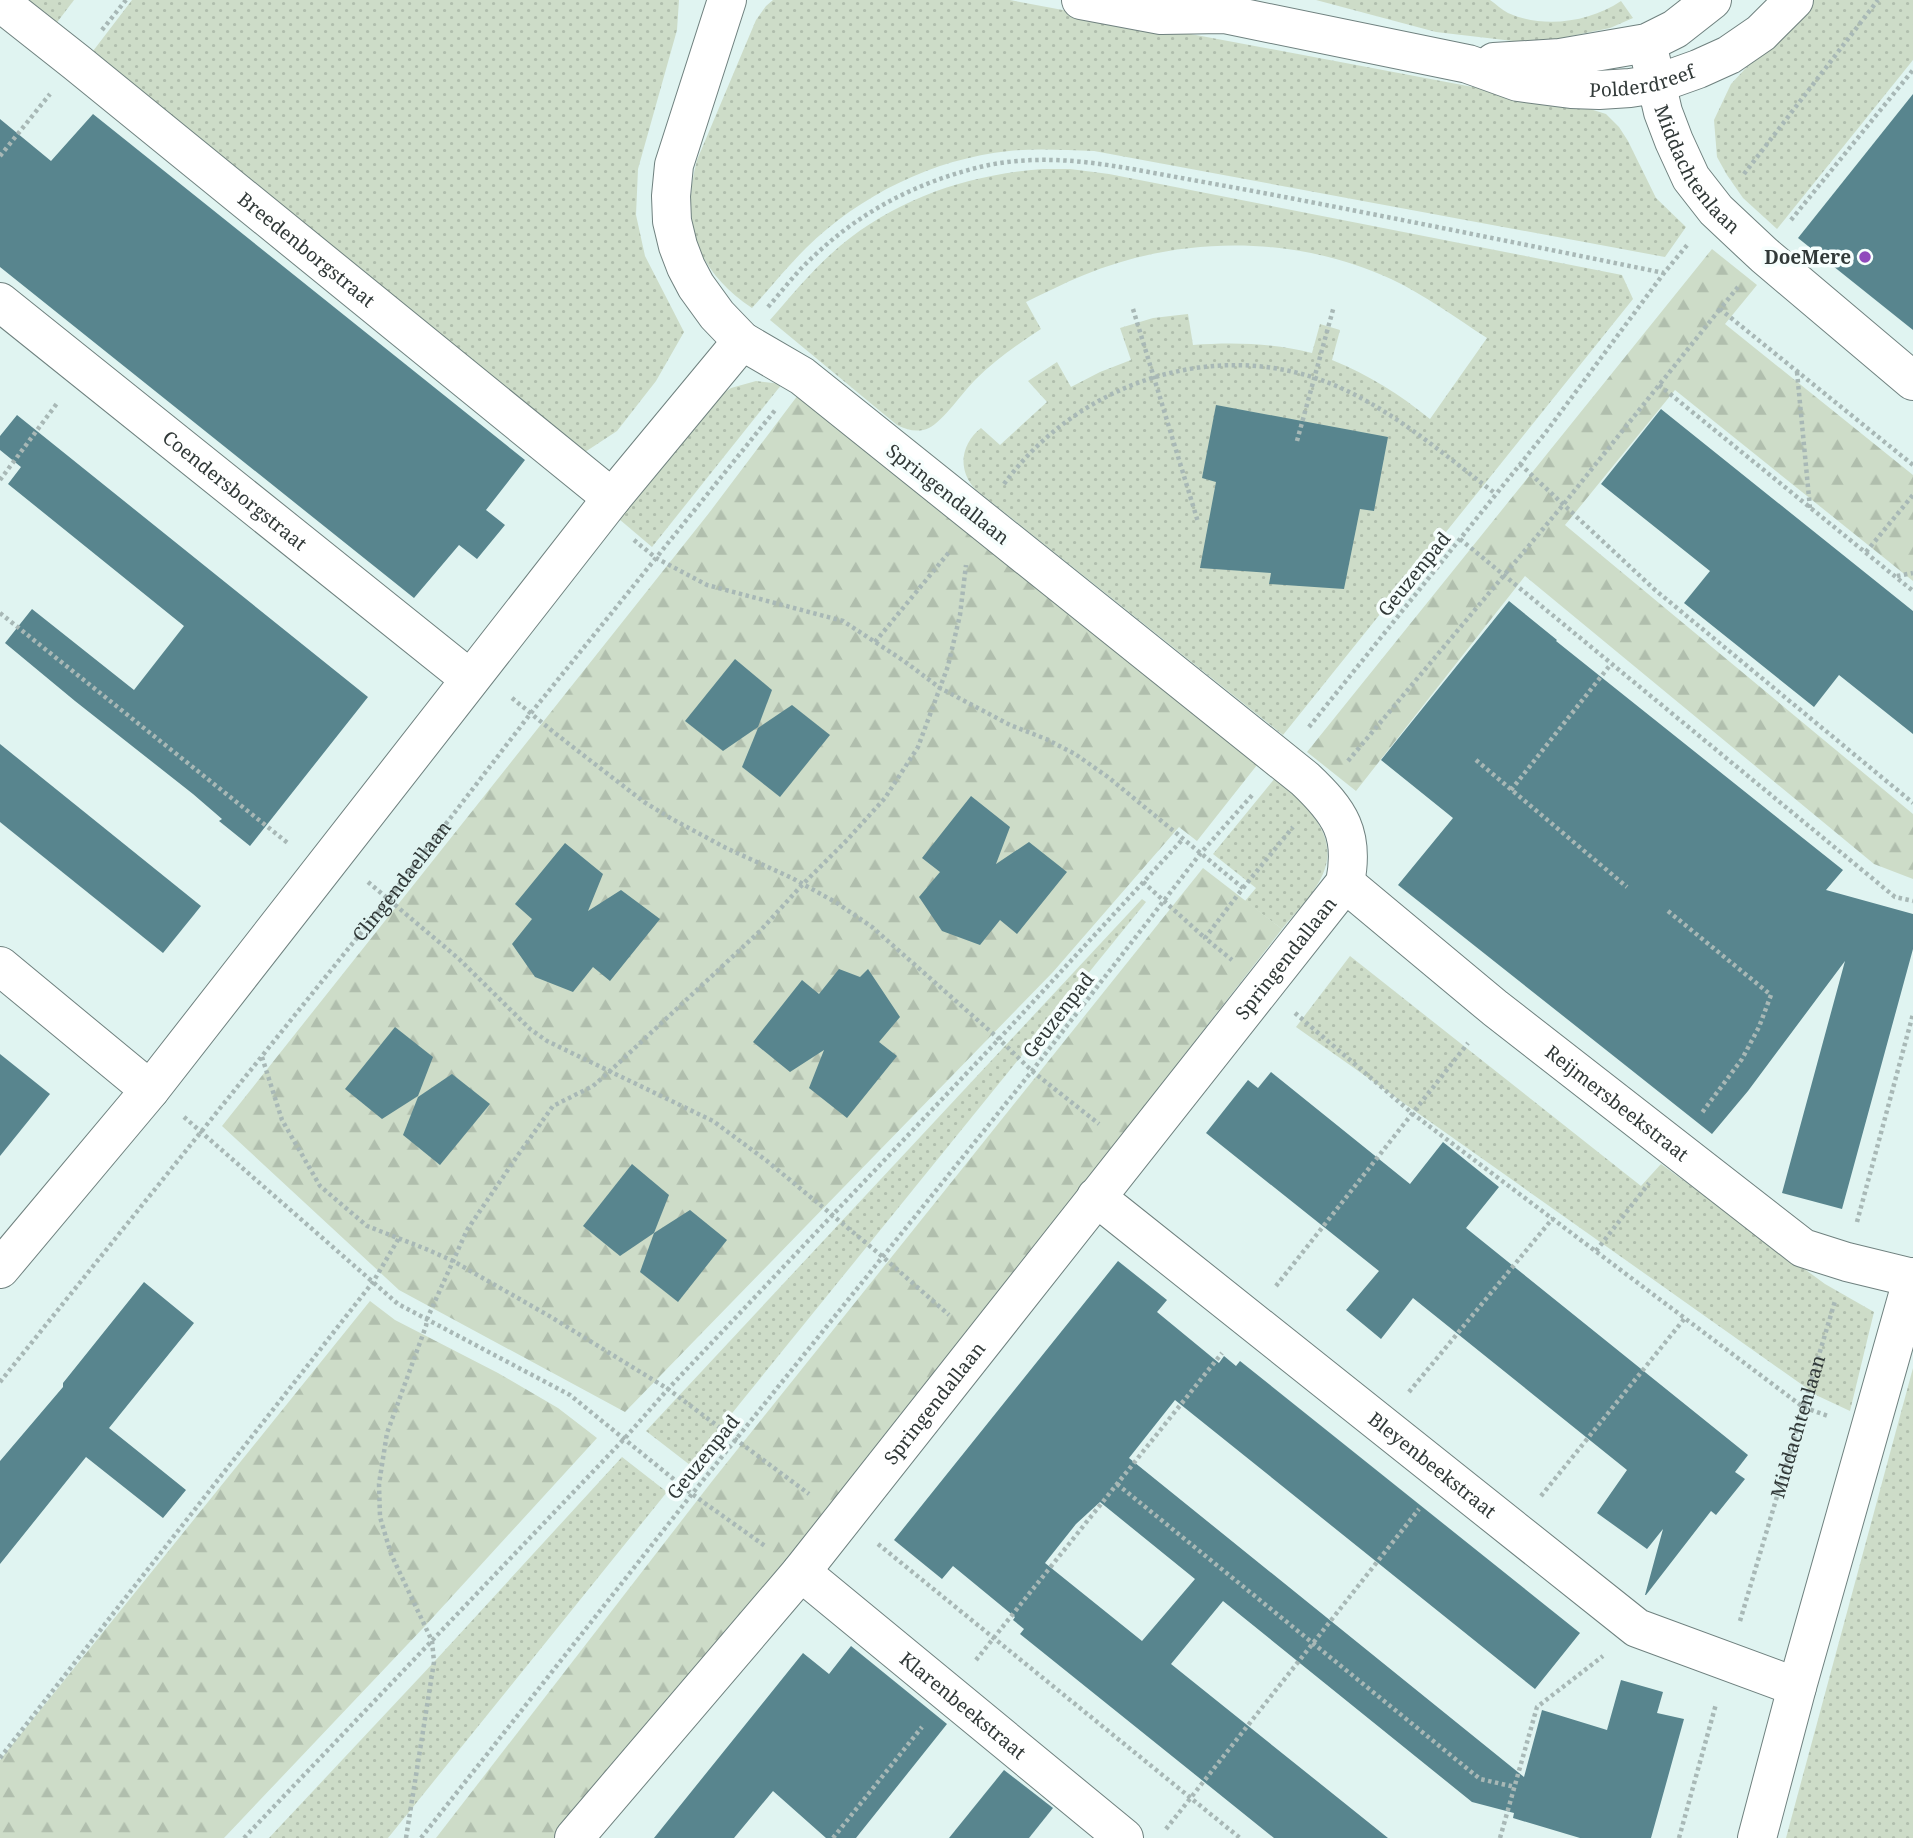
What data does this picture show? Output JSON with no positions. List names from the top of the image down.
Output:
{
  "streets": {
    "street": [
      "Polderdreef",
      "Middachtenlaan",
      "Breedenborgstraat",
      "Coendersborgstraat",
      "Springendallaan",
      "Reijmersbeekstraat",
      "Bleyenbeekstraat",
      "Klarenbeekstraat"
    ],
    "path": ["Geuzenpad", "Clingendaellaan"]
  },
  "crossings": [
    ["Polderdreef", "Middachtenlaan"],
    ["Middachtenlaan", "Geuzenpad"],
    ["Middachtenlaan", "Reijmersbeekstraat"],
    ["Middachtenlaan", "Bleyenbeekstraat"],
    ["Springendallaan", "Geuzenpad"],
    ["Springendallaan", "Clingendaellaan"],
    ["Springendallaan", "Reijmersbeekstraat"],
    ["Springendallaan", "Bleyenbeekstraat"],
    ["Springendallaan", "Klarenbeekstraat"]
  ],
  "places": ["DoeMere"]
}
